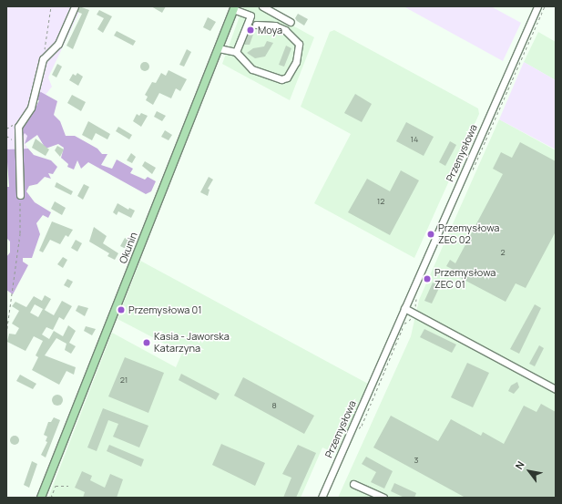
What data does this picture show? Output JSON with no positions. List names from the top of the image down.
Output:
{
  "streets": {
    "main road": ["Okunin"],
    "street": ["Przemysłowa"]
  },
  "places": [
    "Moya",
    "Przemysłowa ZEC 02",
    "Przemysłowa ZEC 01",
    "Przemysłowa 01",
    "Kasia - Jaworska Katarzyna"
  ],
  "house_numbers": [
    "14",
    "12",
    "2",
    "21",
    "8",
    "3"
  ],
  "north": "top left"
}
